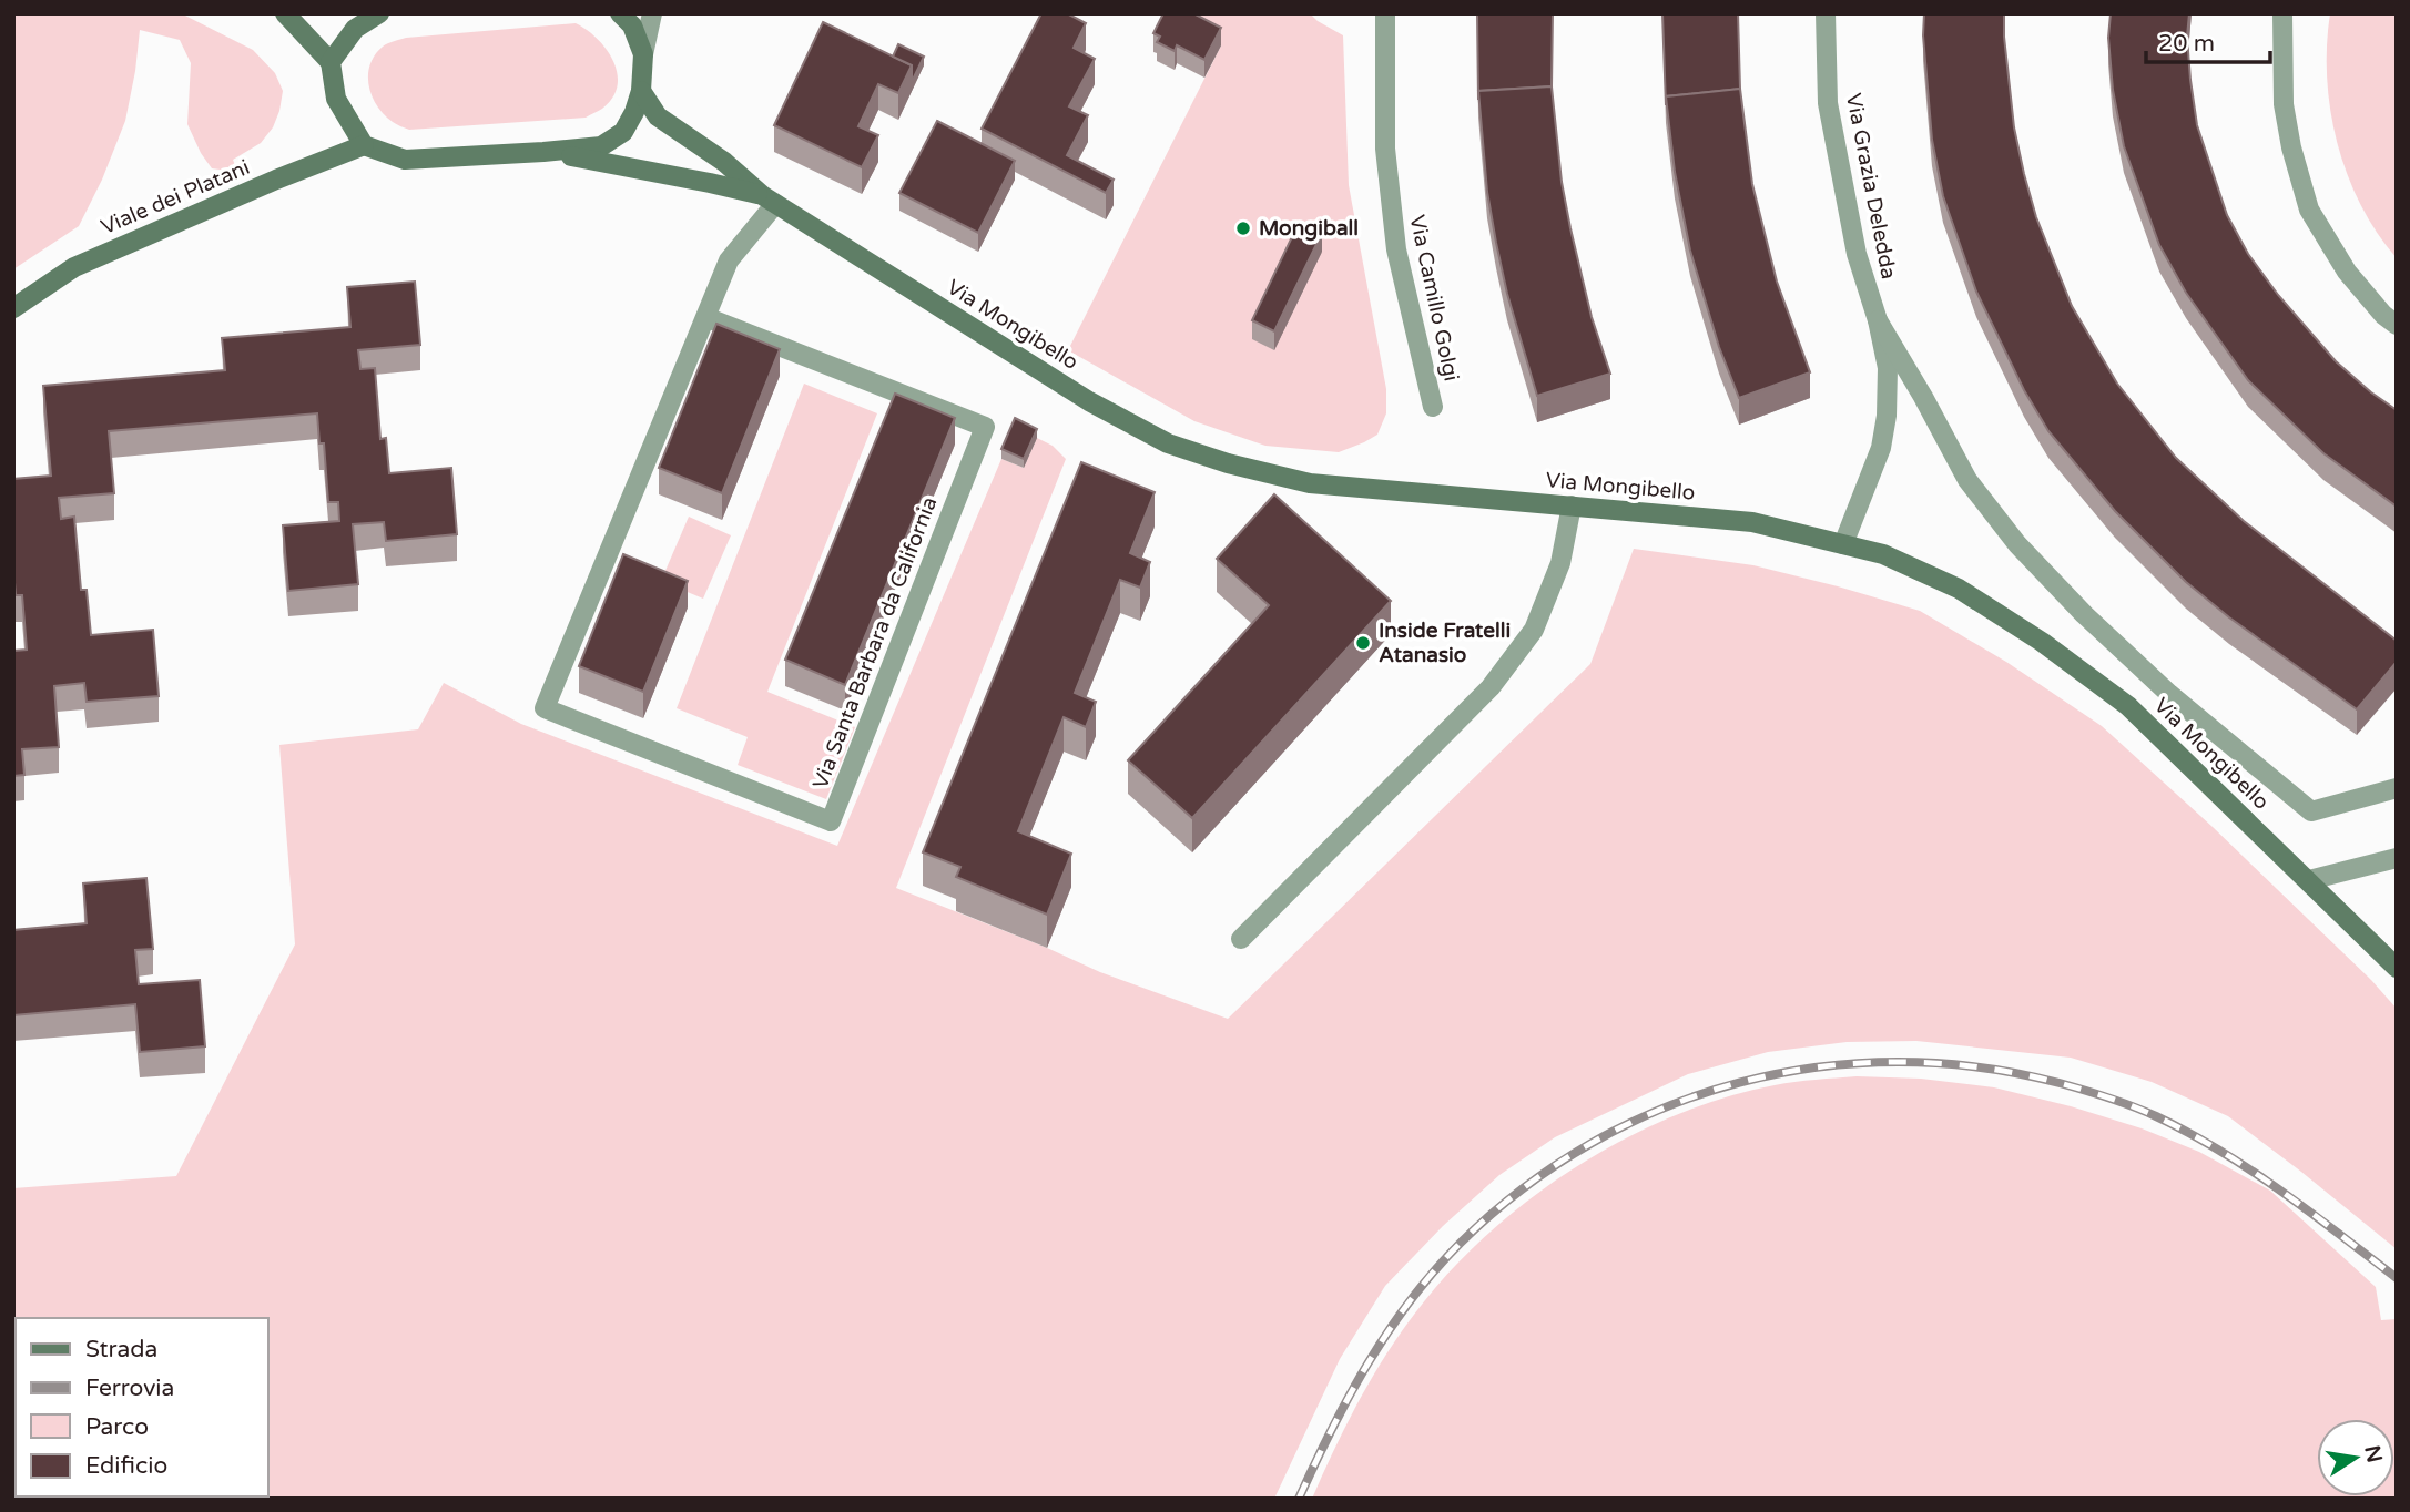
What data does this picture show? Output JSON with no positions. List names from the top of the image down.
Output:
{
  "streets": {
    "street": [
      "Via Grazia Deledda",
      "Viale dei Platani",
      "Via Camillo Golgi",
      "Via Mongibello",
      "Via Santa Barbara da California"
    ]
  },
  "crossings": [
    ["Via Mongibello", "Via Santa Barbara da California"]
  ],
  "places": ["Mongiball", "Inside Fratelli Atanasio"],
  "legend": [
    "Strada",
    "Ferrovia",
    "Parco",
    "Edificio"
  ],
  "scale_bar": "20 m",
  "north": "right"
}
